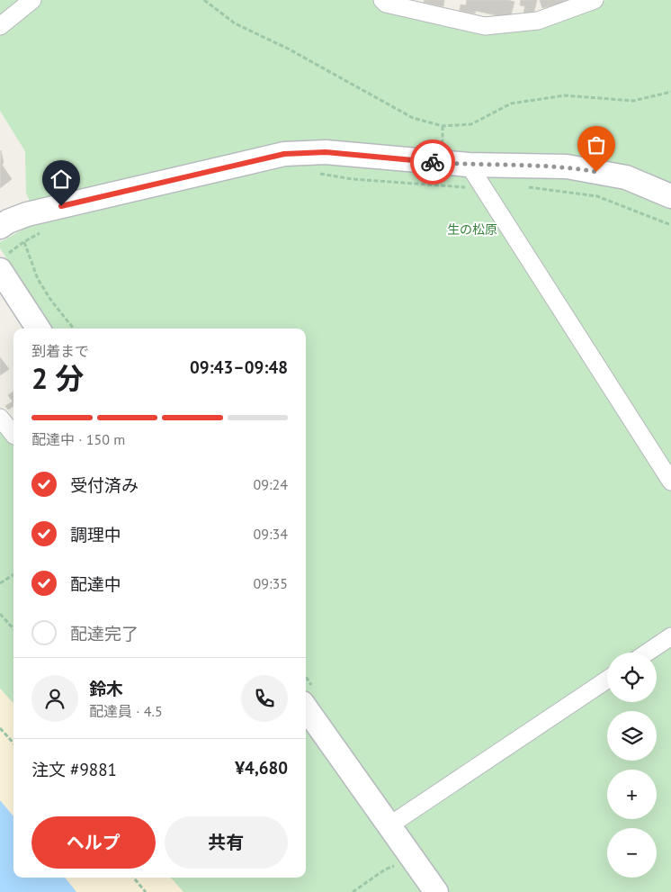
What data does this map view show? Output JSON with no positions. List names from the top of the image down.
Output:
{
  "parks": ["生の松原"],
  "page": {
    "heading": ["2 分", "到着まで", "09:43–09:48"],
    "panel": [
      "鈴木",
      "配達員 · 4.5",
      "注文 #9881",
      "¥4,680"
    ],
    "bar": "配達中 · 150 m",
    "list": [
      ["受付済み", "09:24"],
      ["調理中", "09:34"],
      ["配達中", "09:35"],
      "配達完了"
    ],
    "map_buttons": ["+", "−"],
    "buttons": ["ヘルプ", "共有"]
  }
}
